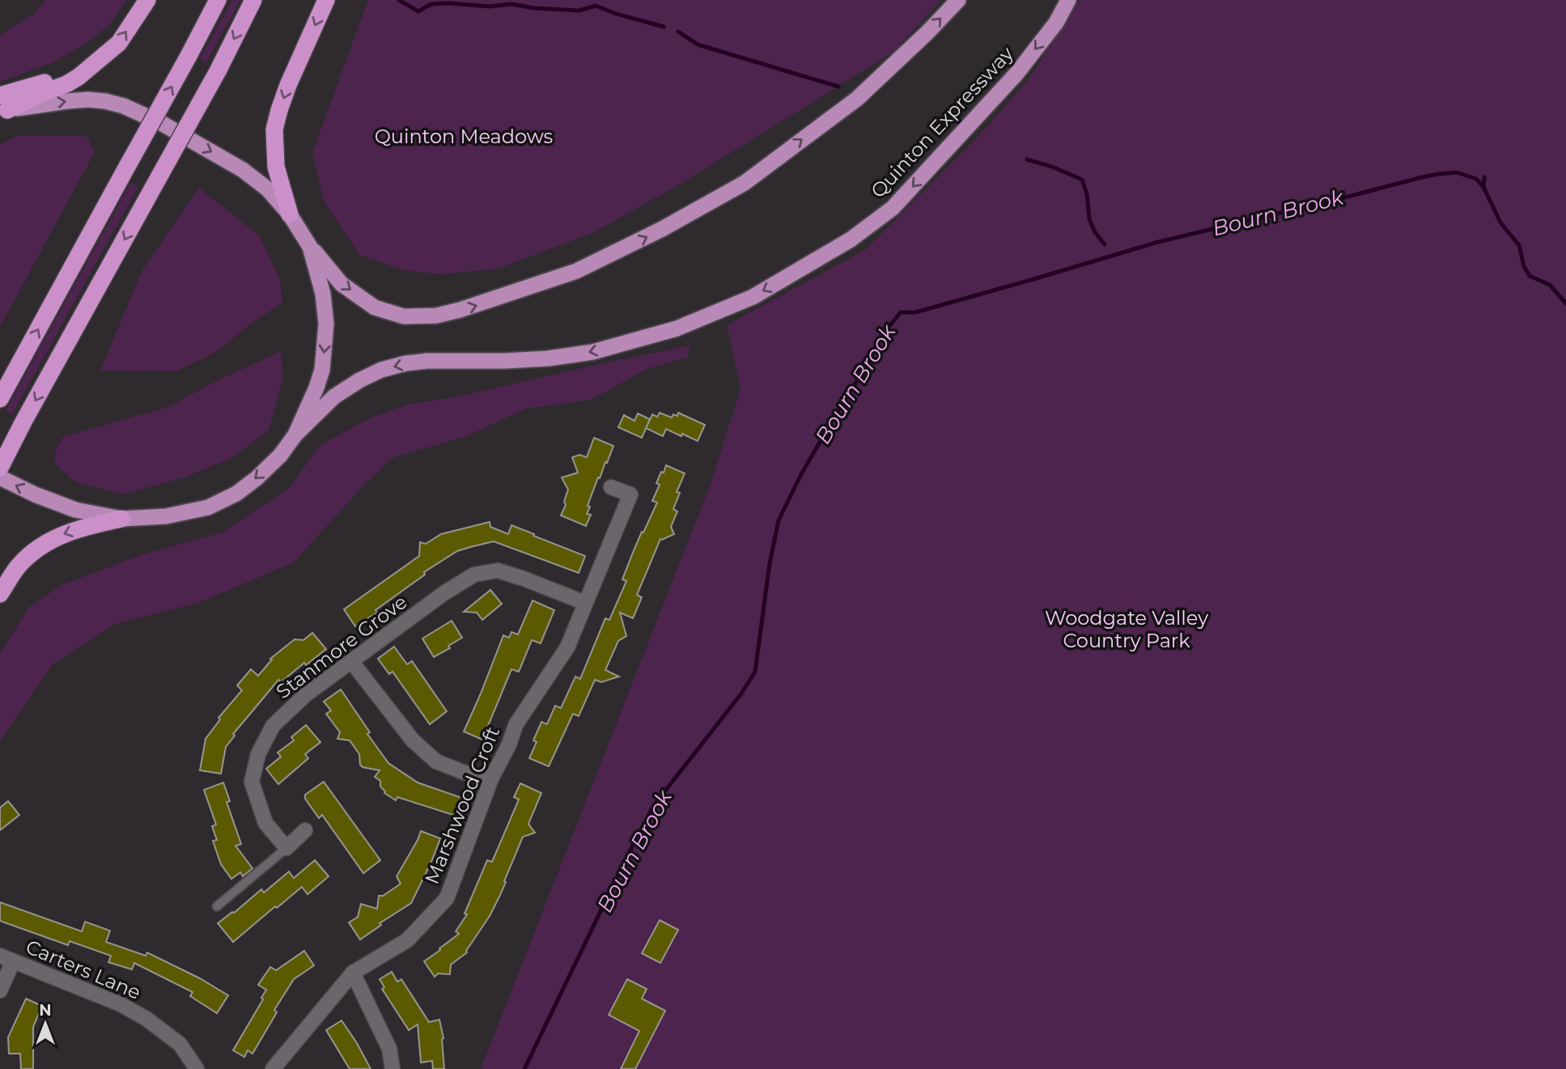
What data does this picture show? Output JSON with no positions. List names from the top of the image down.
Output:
{
  "streets": {
    "highway": ["Quinton Expressway"],
    "street": ["Stanmore Grove", "Marshwood Croft", "Carters Lane"]
  },
  "crossings": [
    ["Stanmore Grove", "Marshwood Croft"]
  ],
  "one_way": ["Quinton Expressway"],
  "water": ["Bourn Brook"],
  "parks": ["Quinton Meadows", "Woodgate Valley Country Park"],
  "north": "top"
}
